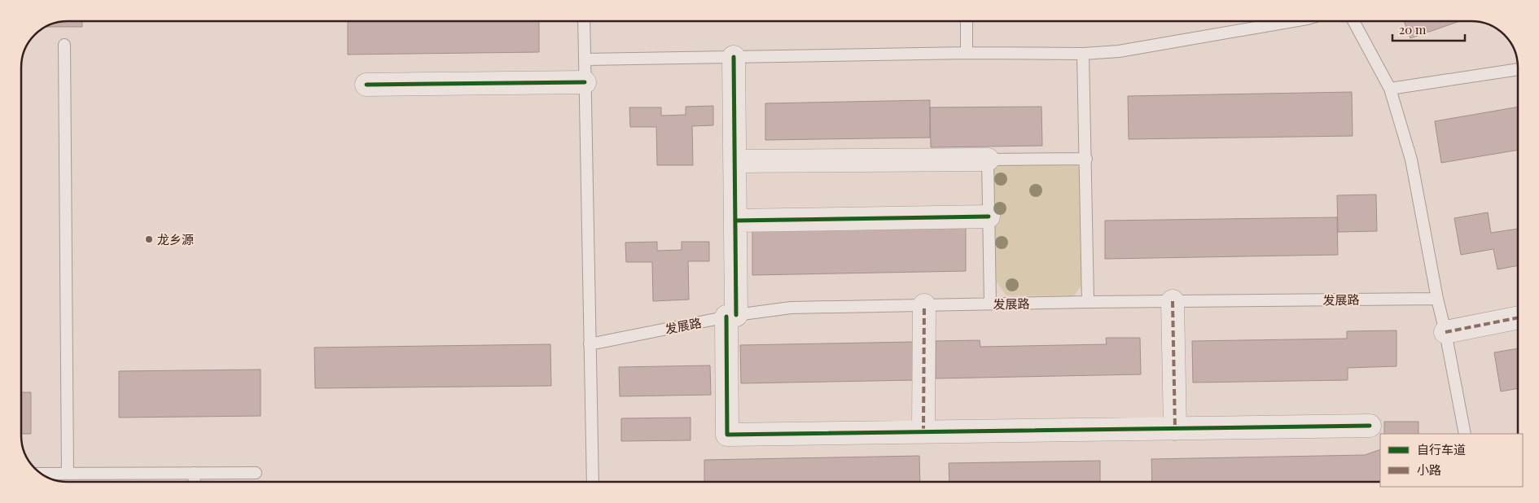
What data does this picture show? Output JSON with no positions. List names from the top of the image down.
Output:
{
  "streets": {
    "lane": ["发展路"]
  },
  "places": ["龙乡源"],
  "legend": ["自行车道", "小路"],
  "scale_bar": "20 m"
}
